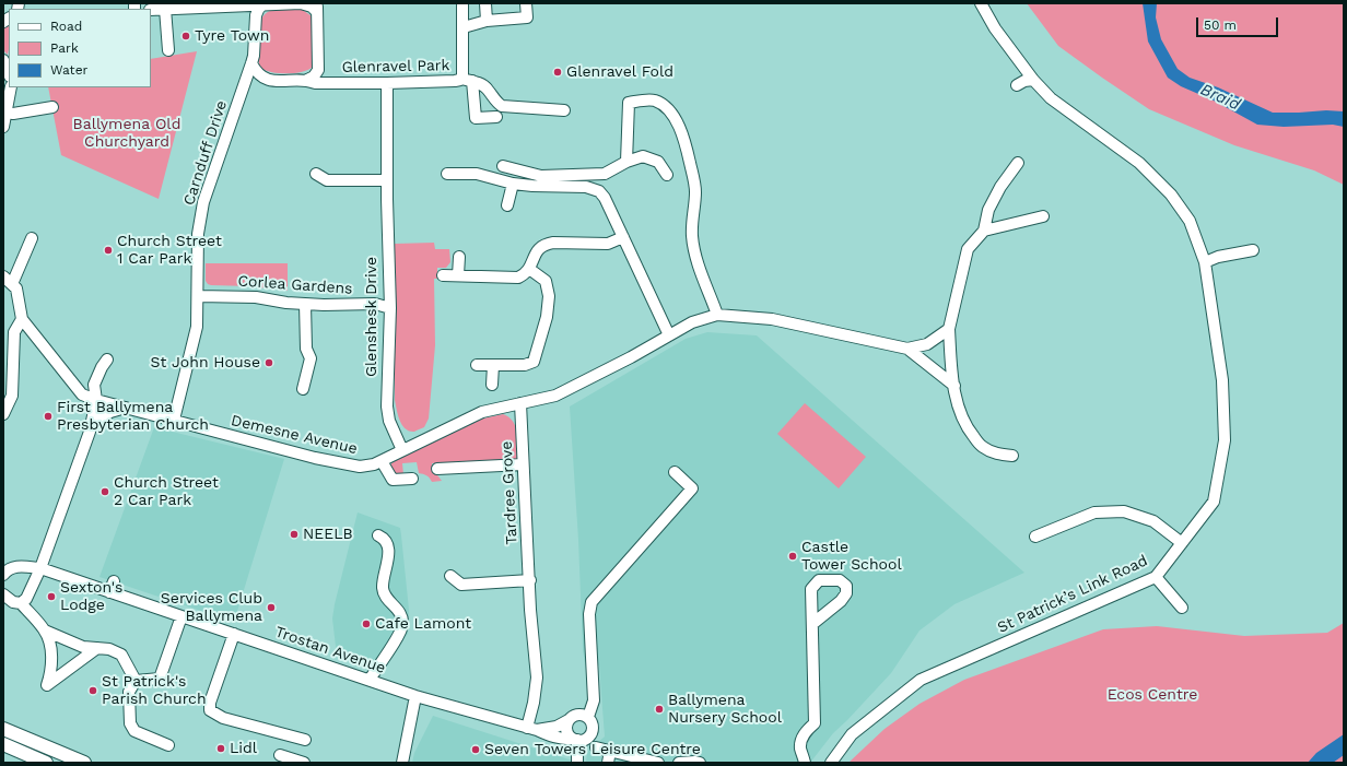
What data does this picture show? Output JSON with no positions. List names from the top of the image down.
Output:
{
  "streets": {
    "street": [
      "Glenravel Park",
      "Carnduff Drive",
      "Corlea Gardens",
      "Glenshesk Drive",
      "Demesne Avenue",
      "Tardree Grove",
      "St Patrick’s Link Road",
      "Trostan Avenue"
    ]
  },
  "crossings": [
    ["Glenravel Park", "Carnduff Drive"],
    ["Glenravel Park", "Glenshesk Drive"],
    ["Carnduff Drive", "Corlea Gardens"],
    ["Carnduff Drive", "Demesne Avenue"],
    ["Corlea Gardens", "Glenshesk Drive"],
    ["Glenshesk Drive", "Demesne Avenue"],
    ["Demesne Avenue", "Tardree Grove"],
    ["Tardree Grove", "Trostan Avenue"]
  ],
  "water": ["Braid"],
  "parks": ["Ballymena Old Churchyard", "Ecos Centre"],
  "places": [
    "Tyre Town",
    "Glenravel Fold",
    "Church Street 1 Car Park",
    "St John House",
    "First Ballymena Presbyterian Church",
    "Church Street 2 Car Park",
    "NEELB",
    "Castle Tower School",
    "Sexton's Lodge",
    "Services Club Ballymena",
    "Cafe Lamont",
    "St Patrick's Parish Church",
    "Ballymena Nursery School",
    "Lidl",
    "Seven Towers Leisure Centre"
  ],
  "legend": ["Road", "Park", "Water"],
  "scale_bar": "50 m"
}
